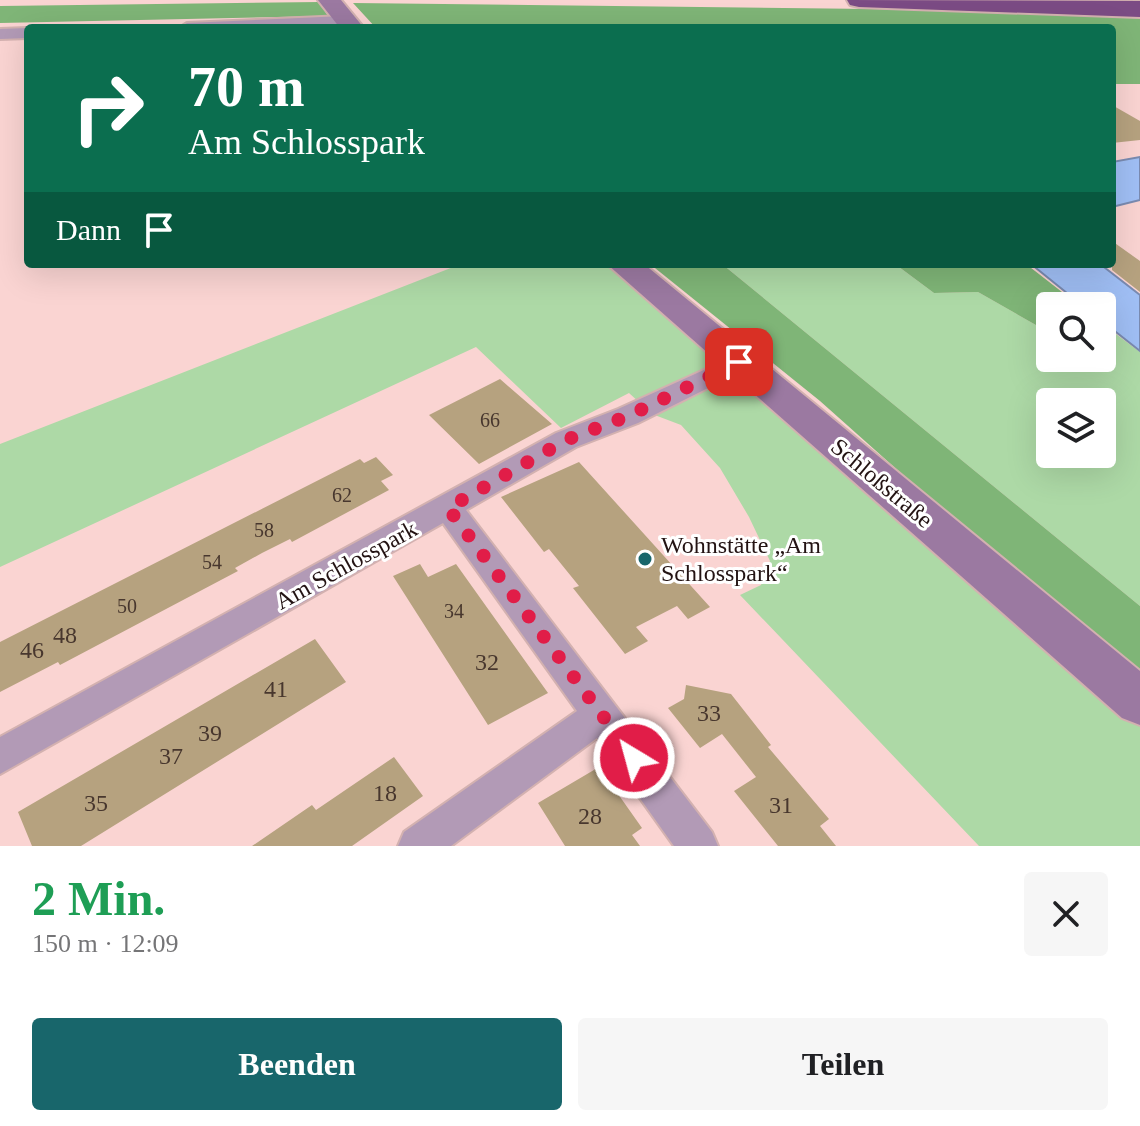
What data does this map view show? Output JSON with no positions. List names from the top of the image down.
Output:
{
  "streets": {
    "street": ["Schloßstraße", "Am Schlosspark"]
  },
  "crossings": [
    ["Schloßstraße", "Am Schlosspark"]
  ],
  "places": ["Wohnstätte „Am Schlosspark“"],
  "house_numbers": [
    "66",
    "62",
    "58",
    "54",
    "50",
    "34",
    "48",
    "46",
    "32",
    "41",
    "33",
    "39",
    "37",
    "18",
    "35",
    "31",
    "28"
  ],
  "page": {
    "turn": ["70 m", "Am Schlosspark"],
    "then": "Dann",
    "heading": ["2 Min.", "150 m · 12:09"],
    "buttons": ["Beenden", "Teilen"]
  }
}
